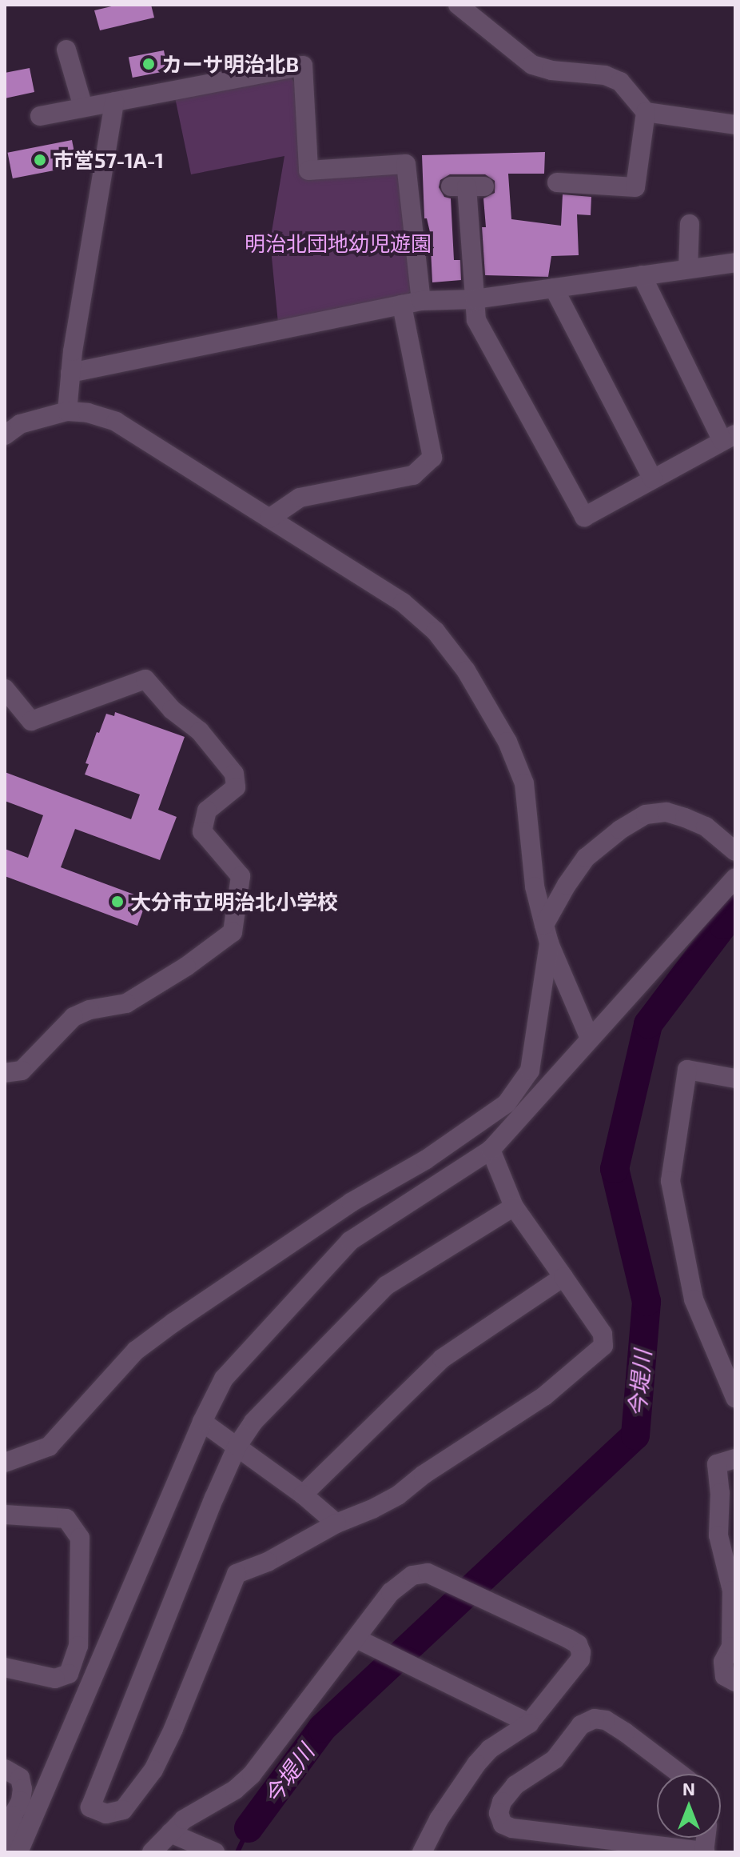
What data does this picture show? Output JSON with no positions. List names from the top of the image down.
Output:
{
  "water": ["今堤川"],
  "parks": ["明治北団地幼児遊園"],
  "places": ["カーサ明治北B", "市営57-1A-1", "大分市立明治北小学校"],
  "north": "top"
}
